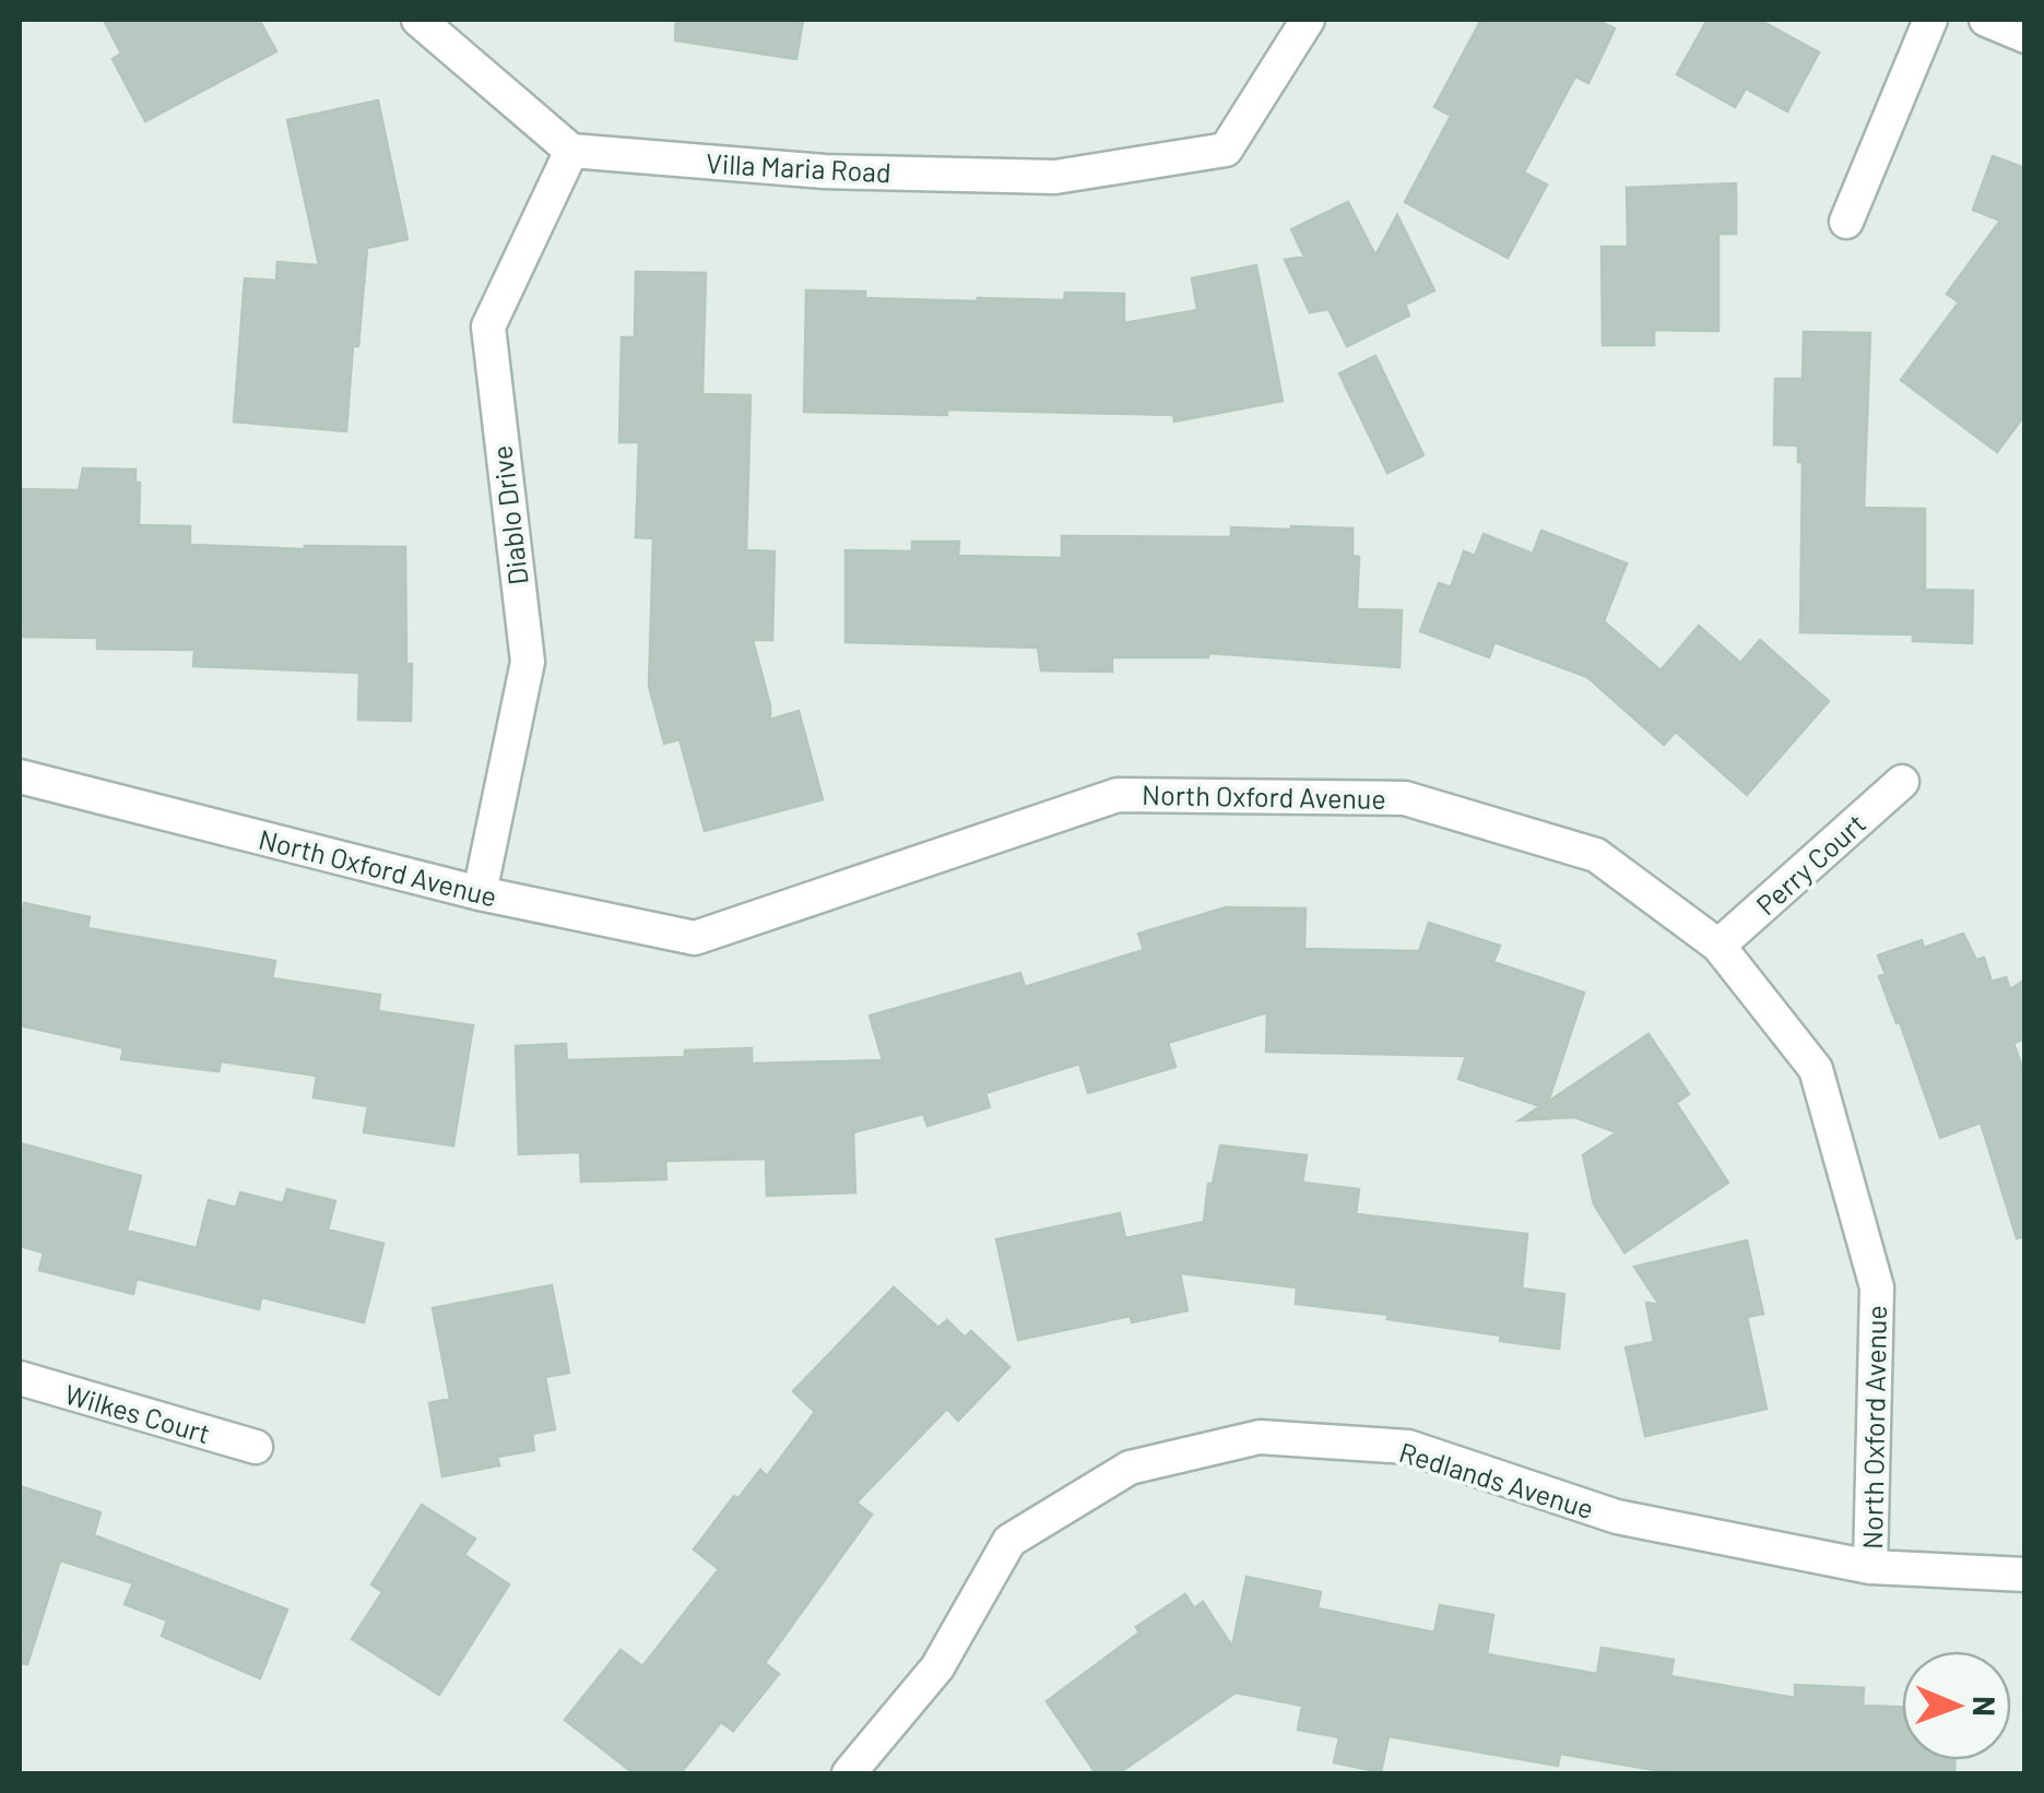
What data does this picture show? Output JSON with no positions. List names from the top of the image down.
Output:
{
  "streets": {
    "street": [
      "Villa Maria Road",
      "Diablo Drive",
      "North Oxford Avenue",
      "Perry Court",
      "Wilkes Court",
      "Redlands Avenue"
    ]
  },
  "crossings": [
    ["Villa Maria Road", "Diablo Drive"],
    ["Diablo Drive", "North Oxford Avenue"],
    ["North Oxford Avenue", "Perry Court"],
    ["North Oxford Avenue", "Redlands Avenue"]
  ],
  "north": "right"
}
